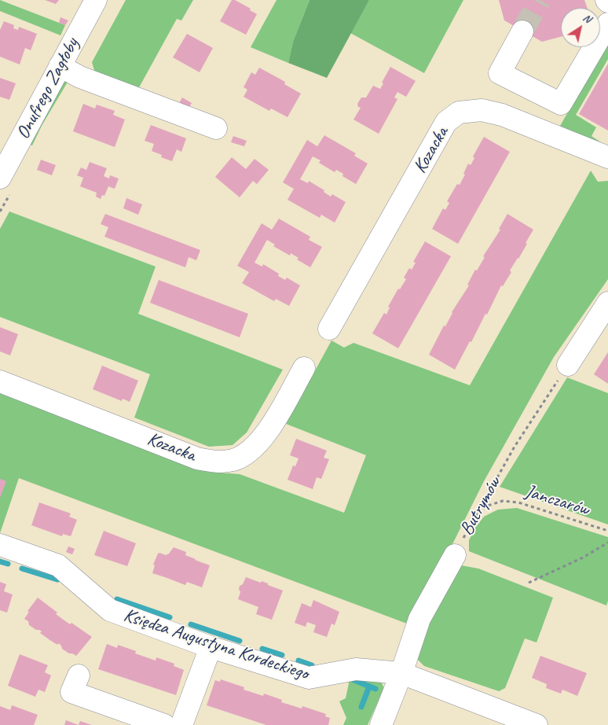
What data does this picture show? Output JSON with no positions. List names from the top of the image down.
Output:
{
  "streets": {
    "street": [
      "Onufrego Zagłoby",
      "Kozacka",
      "Butrymów",
      "Księdza Augustyna Kordeckiego"
    ],
    "path": ["Janczarów"]
  },
  "crossings": [
    ["Janczarów", "Butrymów"],
    ["Butrymów", "Księdza Augustyna Kordeckiego"]
  ],
  "north": "top right"
}
